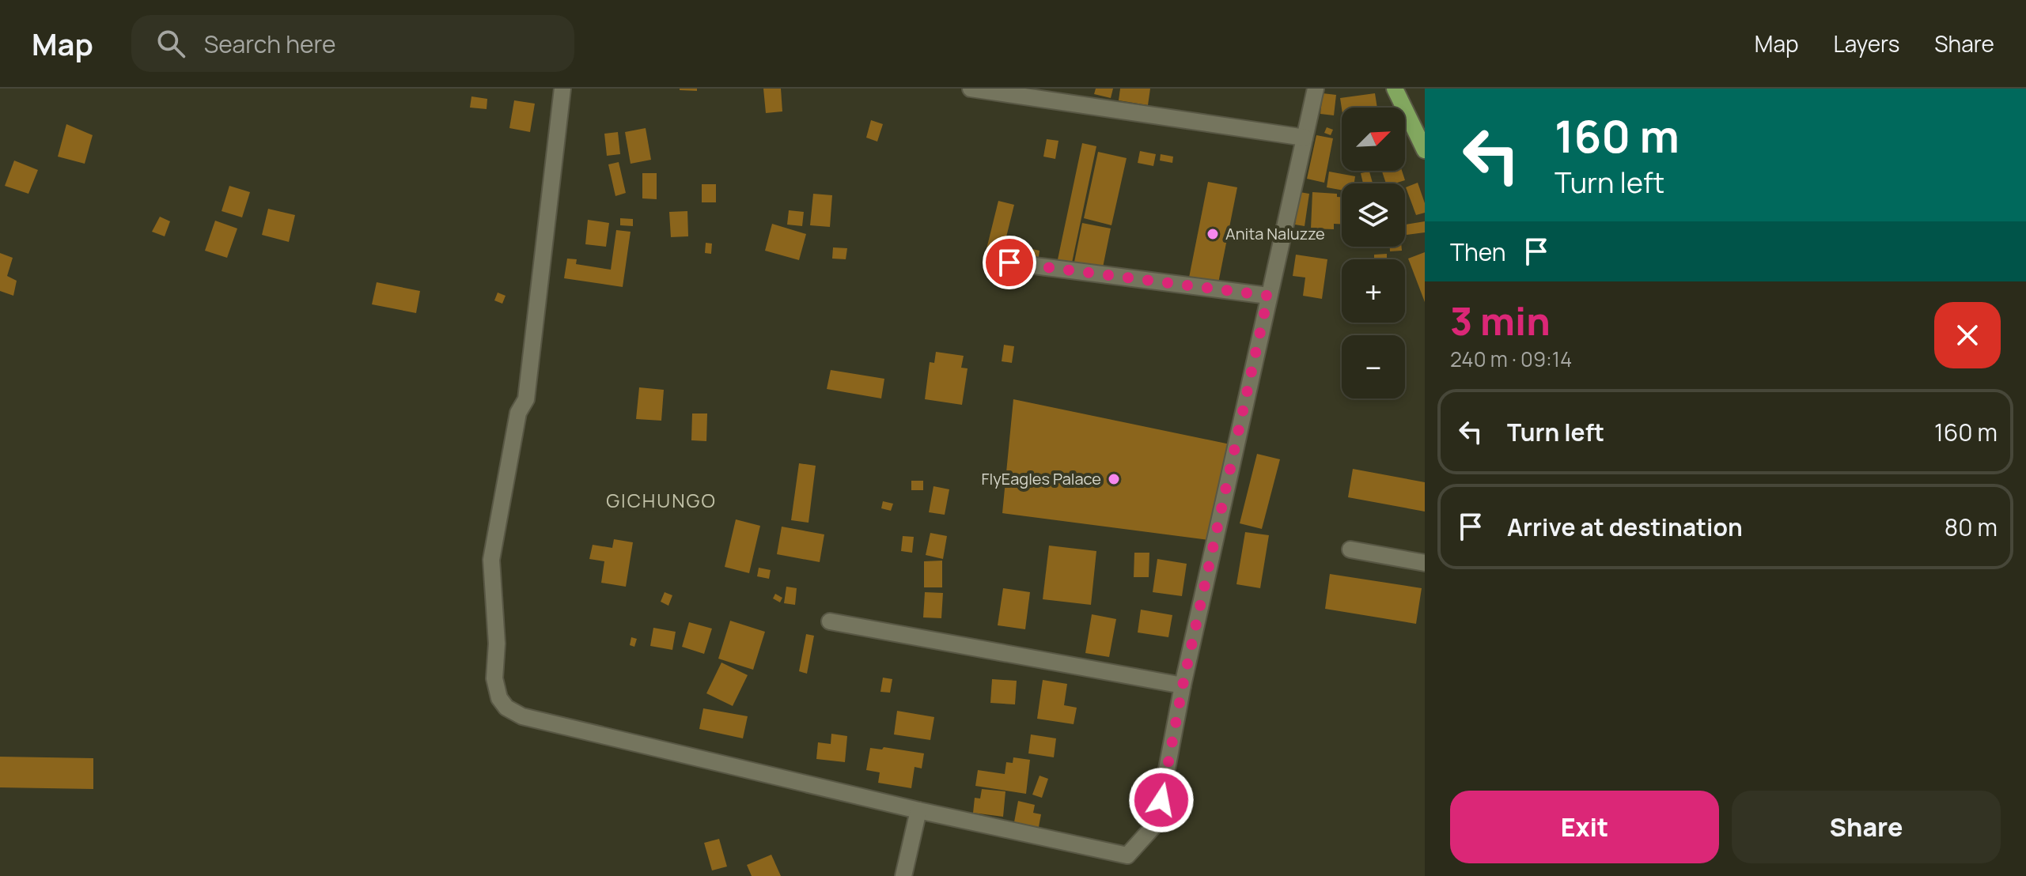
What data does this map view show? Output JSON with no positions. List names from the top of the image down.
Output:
{
  "districts": ["GICHUNGO"],
  "places": ["Anita Naluzze", "FlyEagles Palace"],
  "north": "top right",
  "page": {
    "header": "Map",
    "search": "Search here",
    "nav": ["Map", "Layers", "Share"],
    "turn": ["160 m", "Turn left"],
    "map_buttons": ["+", "−"],
    "then": "Then",
    "heading": ["3 min", "240 m · 09:14"],
    "list": [
      {
        "name": "Turn left",
        "value": "160 m"
      },
      {
        "name": "Arrive at destination",
        "value": "80 m"
      }
    ],
    "buttons": ["Exit", "Share"]
  }
}
